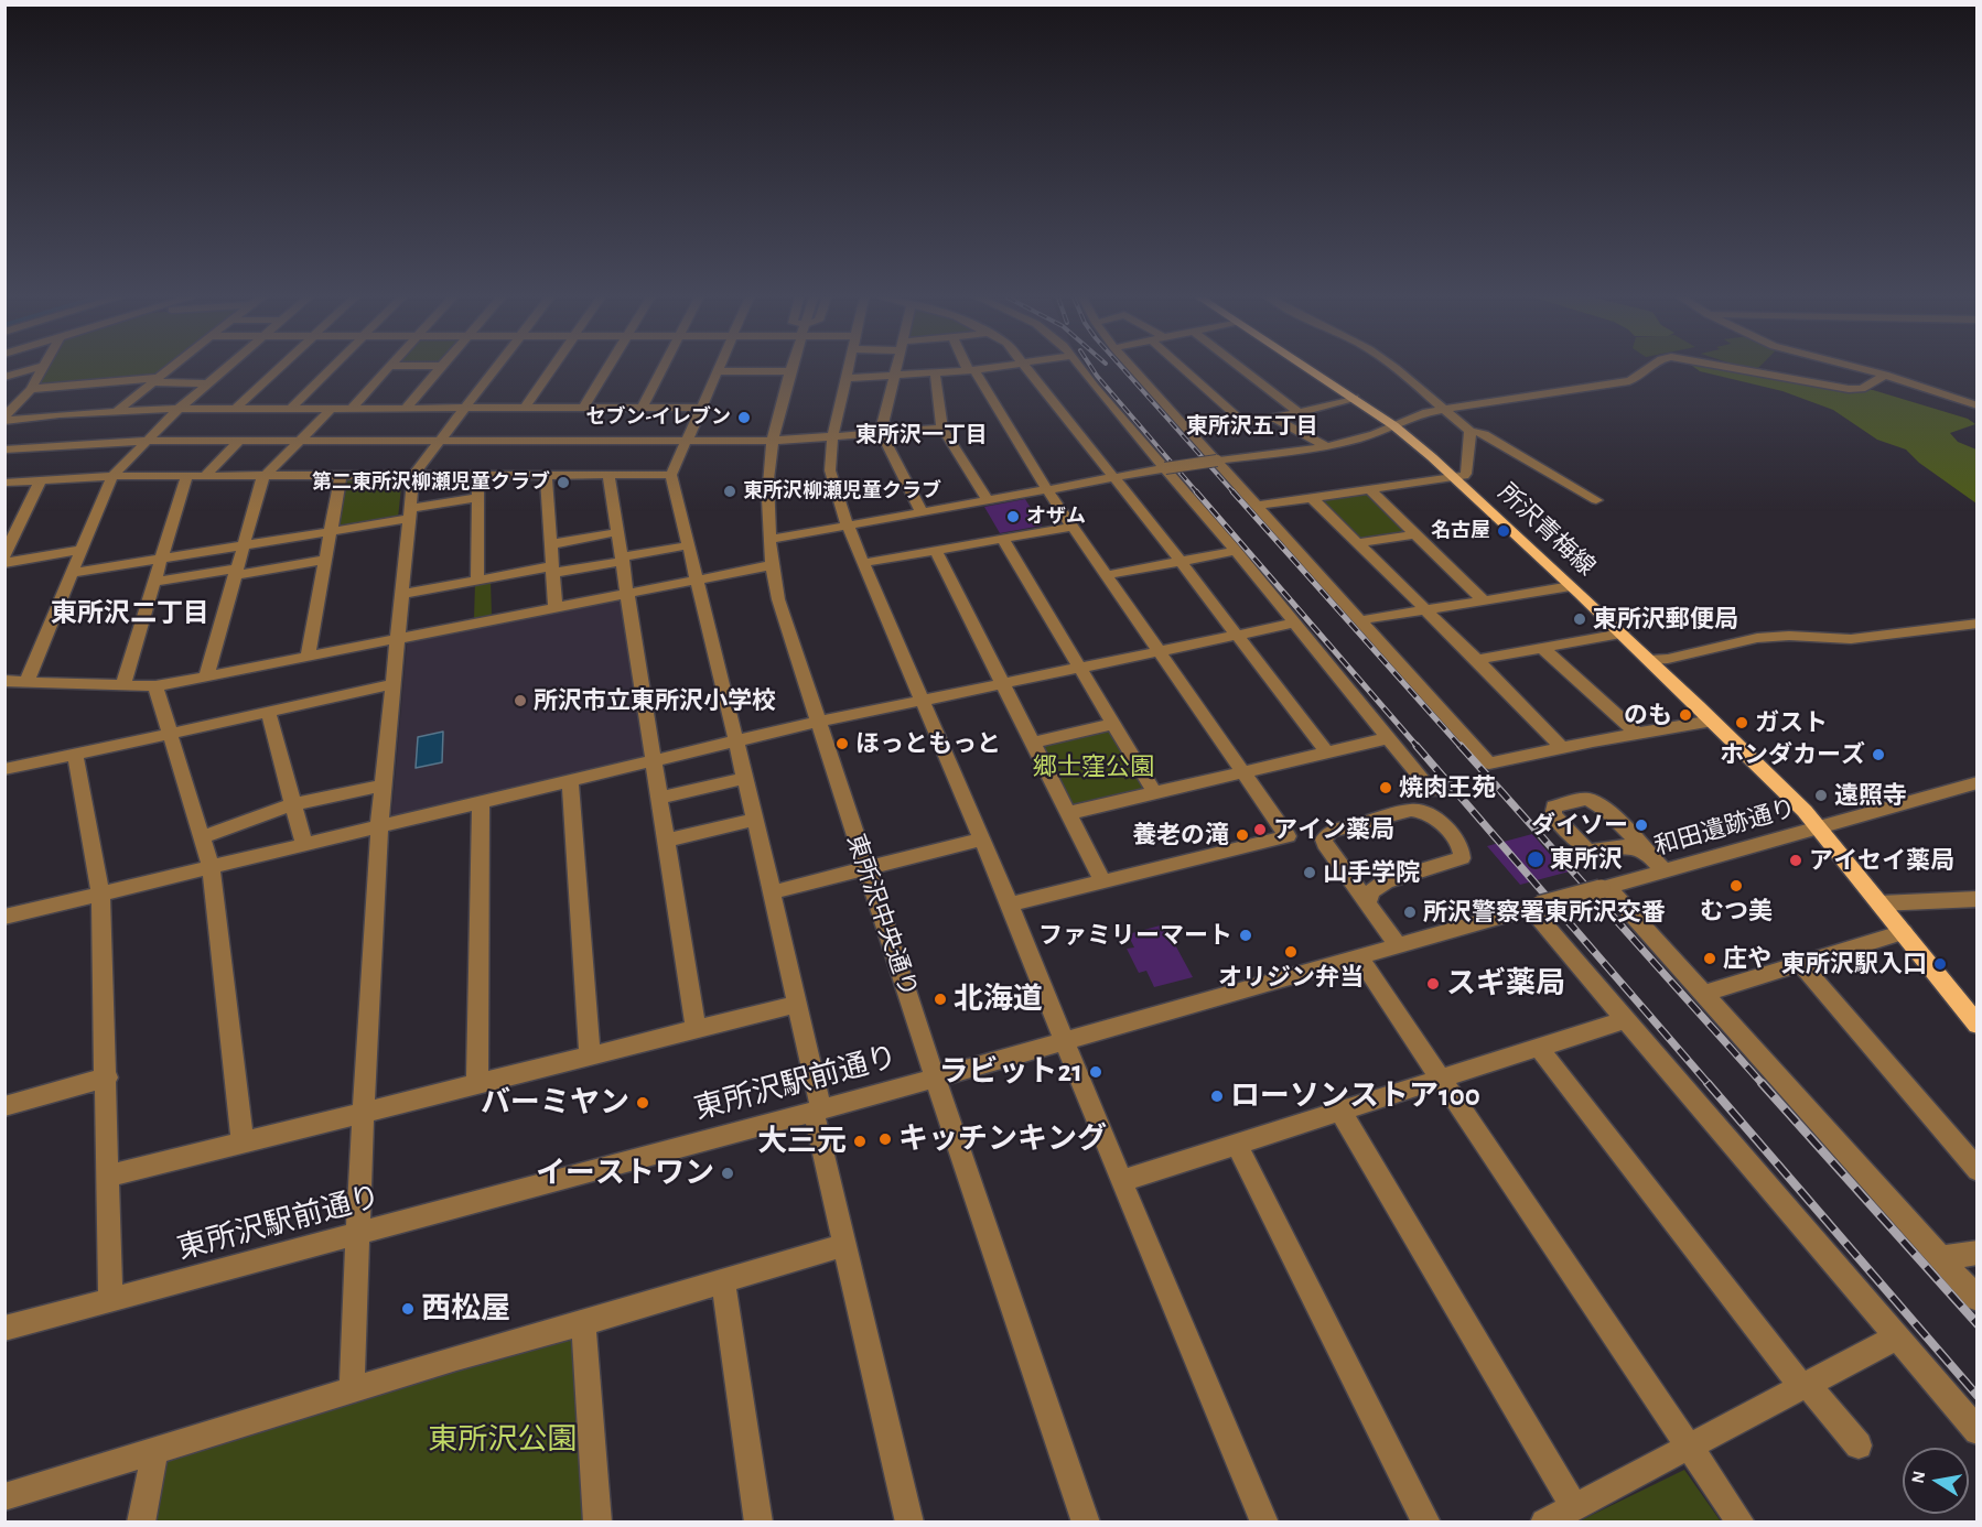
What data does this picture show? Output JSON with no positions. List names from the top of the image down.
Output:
{
  "streets": {
    "main road": ["所沢青梅線"],
    "street": ["和田遺跡通り", "東所沢中央通り", "東所沢駅前通り"]
  },
  "crossings": [
    ["所沢青梅線", "和田遺跡通り"],
    ["和田遺跡通り", "東所沢駅前通り"],
    ["東所沢中央通り", "東所沢駅前通り"]
  ],
  "districts": ["東所沢五丁目", "東所沢一丁目", "東所沢二丁目"],
  "parks": ["郷士窪公園", "東所沢公園"],
  "places": [
    "セブン-イレブン",
    "第二東所沢柳瀬児童クラブ",
    "東所沢柳瀬児童クラブ",
    "オザム",
    "名古屋",
    "東所沢郵便局",
    "所沢市立東所沢小学校",
    "のも",
    "ガスト",
    "ほっともっと",
    "ホンダカーズ",
    "焼肉王苑",
    "遠照寺",
    "ダイソー",
    "アイン薬局",
    "養老の滝",
    "東所沢",
    "アイセイ薬局",
    "山手学院",
    "むつ美",
    "所沢警察署東所沢交番",
    "ファミリーマート",
    "オリジン弁当",
    "庄や",
    "東所沢駅入口",
    "スギ薬局",
    "北海道",
    "ラビット21",
    "ローソンストア100",
    "バーミヤン",
    "キッチンキング",
    "大三元",
    "イーストワン",
    "西松屋"
  ],
  "north": "left"
}
